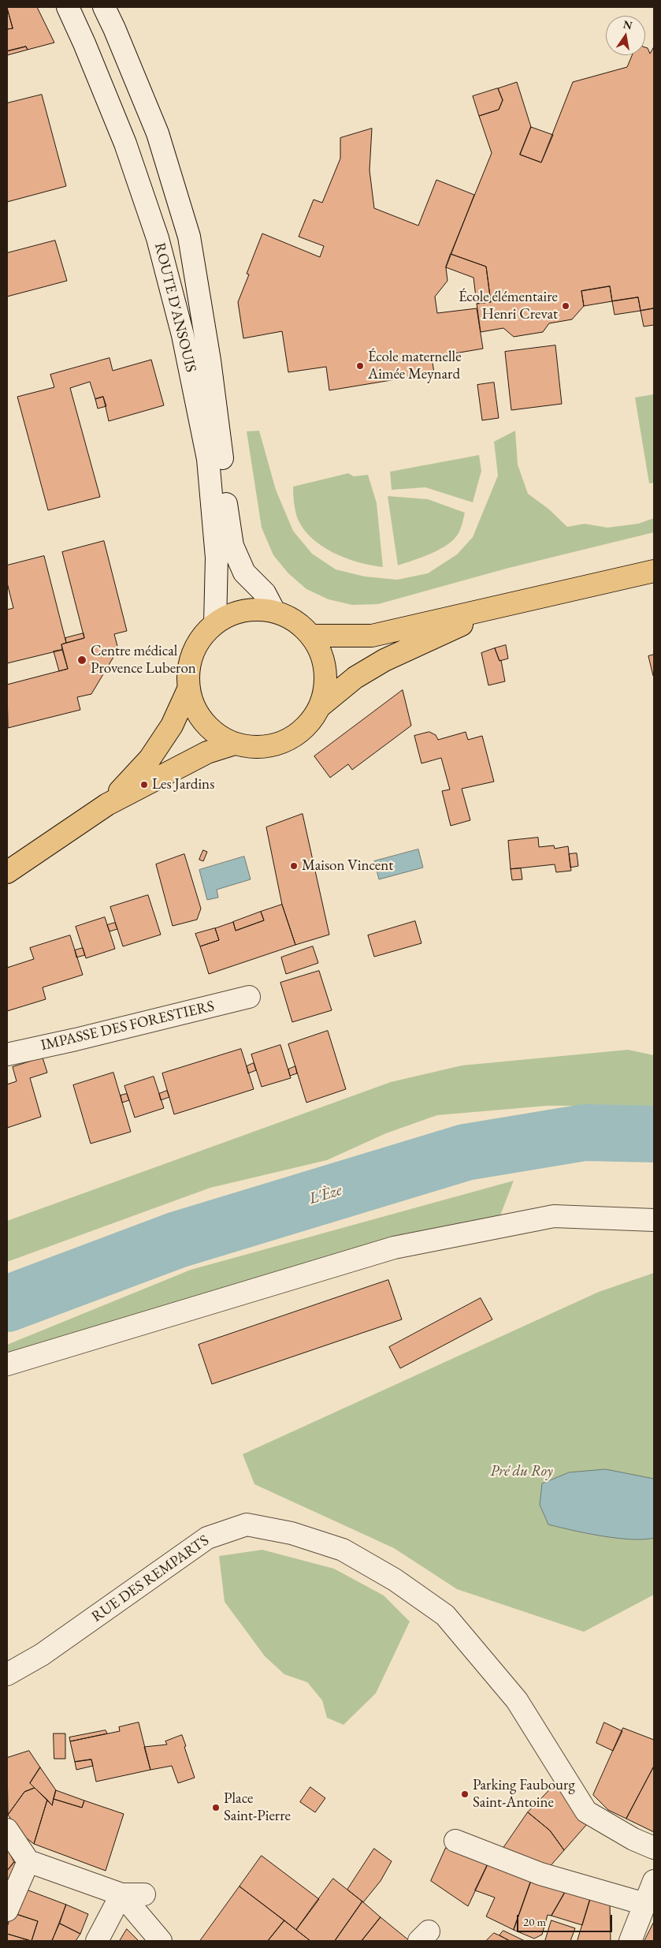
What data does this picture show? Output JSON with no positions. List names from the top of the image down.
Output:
{
  "streets": {
    "street": ["ROUTE D'ANSOUIS", "IMPASSE DES FORESTIERS", "RUE DES REMPARTS"]
  },
  "water": ["L'Èze"],
  "parks": ["Pré du Roy"],
  "places": [
    "École élémentaire Henri Crevat",
    "École maternelle Aimée Meynard",
    "Centre médical Provence Luberon",
    "Les Jardins",
    "Maison Vincent",
    "Parking Faubourg Saint-Antoine",
    "Place Saint-Pierre"
  ],
  "scale_bar": "20 m",
  "north": "top"
}
